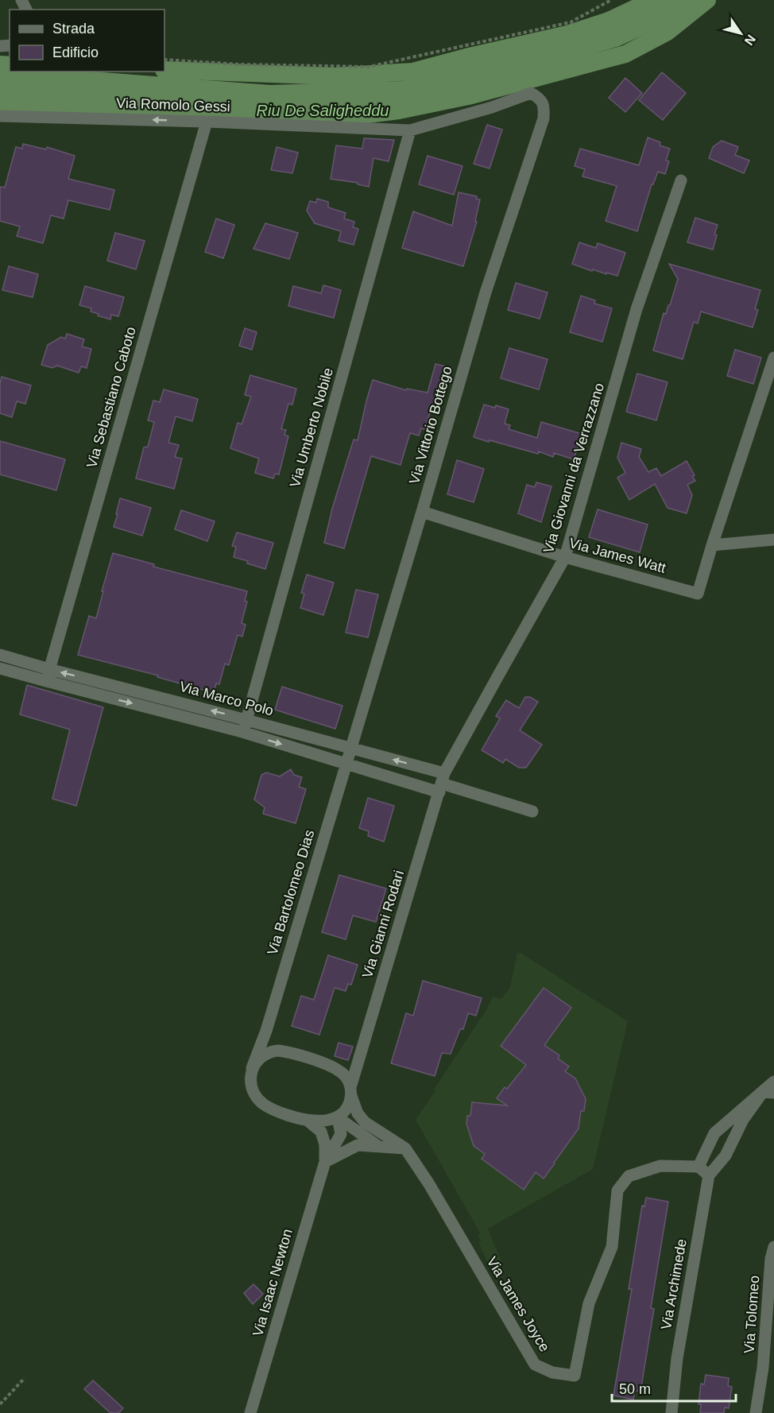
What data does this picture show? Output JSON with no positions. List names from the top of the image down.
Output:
{
  "streets": {
    "street": [
      "Via Romolo Gessi",
      "Via Sebastiano Caboto",
      "Via Vittorio Bottego",
      "Via Umberto Nobile",
      "Via Giovanni da Verrazzano",
      "Via James Watt",
      "Via Marco Polo",
      "Via Bartolomeo Dias",
      "Via Gianni Rodari",
      "Via Isaac Newton",
      "Via Archimede",
      "Via James Joyce",
      "Via Tolomeo"
    ]
  },
  "crossings": [
    ["Via Romolo Gessi", "Via Sebastiano Caboto"],
    ["Via Romolo Gessi", "Via Vittorio Bottego"],
    ["Via Romolo Gessi", "Via Umberto Nobile"],
    ["Via Sebastiano Caboto", "Via Marco Polo"],
    ["Via Vittorio Bottego", "Via James Watt"],
    ["Via Vittorio Bottego", "Via Marco Polo"],
    ["Via Vittorio Bottego", "Via Bartolomeo Dias"],
    ["Via Umberto Nobile", "Via Marco Polo"],
    ["Via Giovanni da Verrazzano", "Via James Watt"],
    ["Via Giovanni da Verrazzano", "Via Marco Polo"],
    ["Via Giovanni da Verrazzano", "Via Gianni Rodari"],
    ["Via Marco Polo", "Via Bartolomeo Dias"],
    ["Via Marco Polo", "Via Gianni Rodari"],
    ["Via Bartolomeo Dias", "Via Gianni Rodari"],
    ["Via Bartolomeo Dias", "Via Isaac Newton"],
    ["Via Bartolomeo Dias", "Via James Joyce"],
    ["Via Gianni Rodari", "Via Isaac Newton"],
    ["Via Gianni Rodari", "Via James Joyce"],
    ["Via Isaac Newton", "Via James Joyce"]
  ],
  "one_way": ["Via Romolo Gessi"],
  "water": ["Riu De Saligheddu"],
  "legend": ["Strada", "Edificio"],
  "scale_bar": "50 m",
  "north": "bottom right"
}
